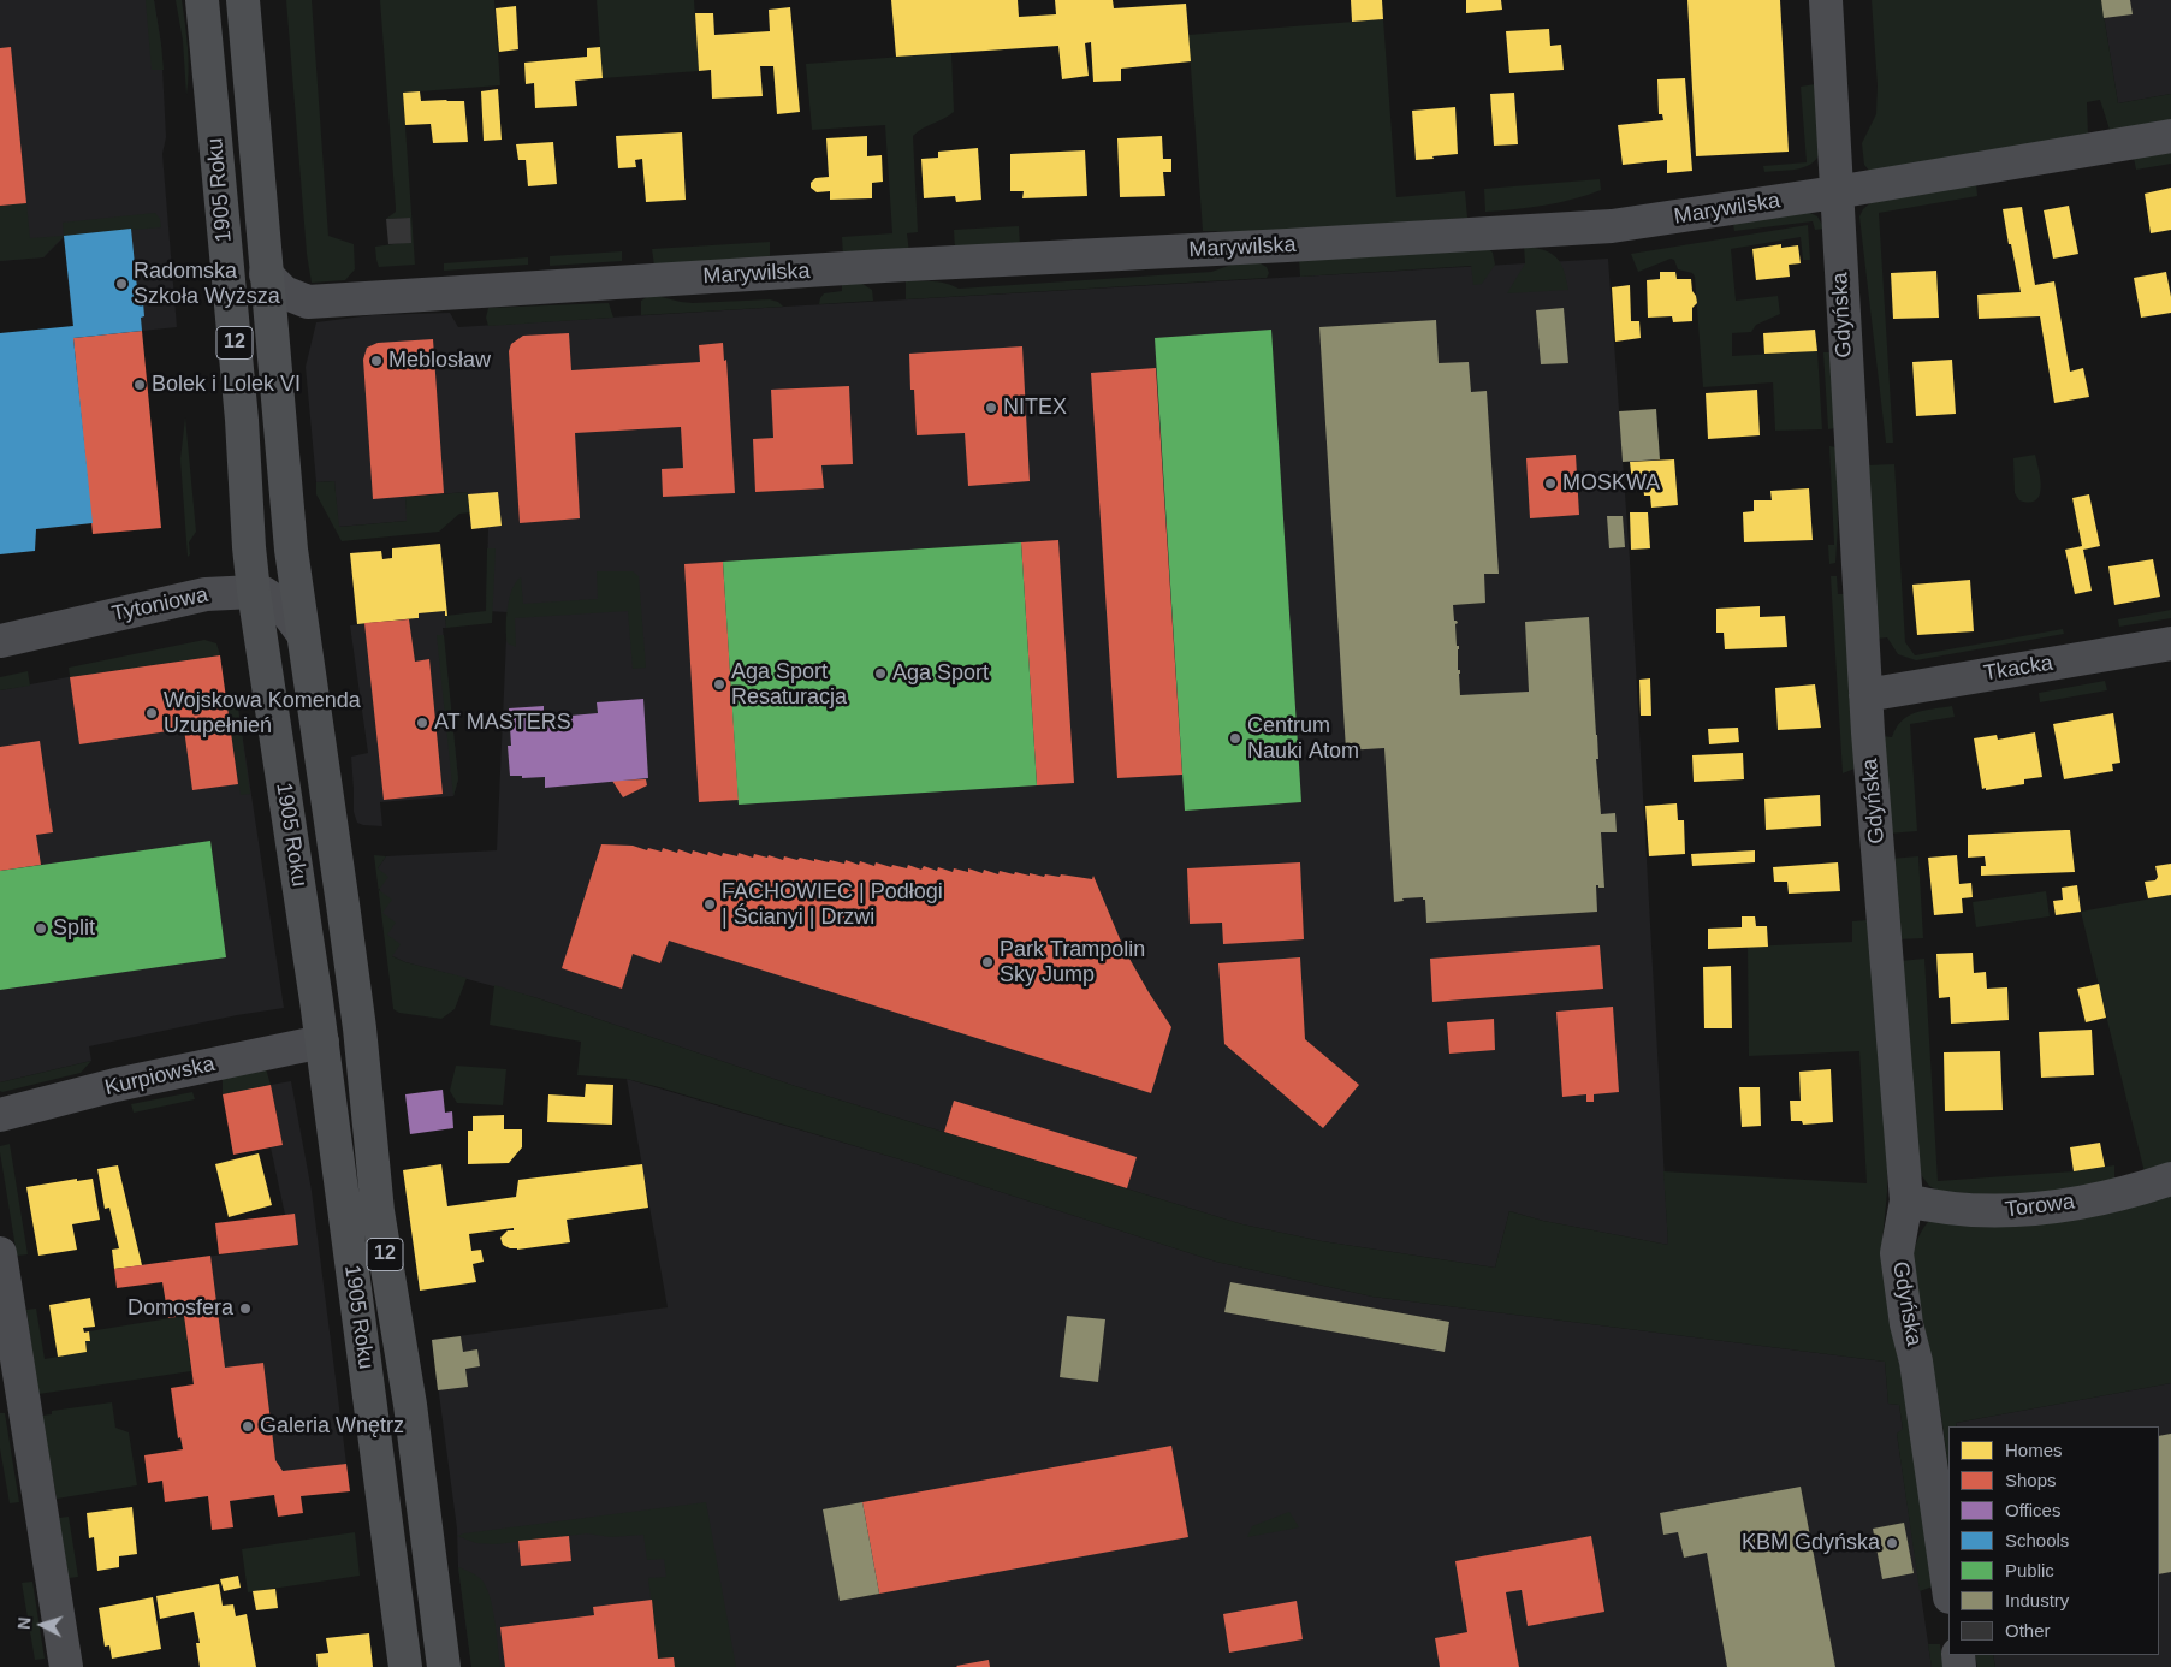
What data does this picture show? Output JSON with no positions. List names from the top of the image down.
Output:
{
  "streets": {
    "main road": ["1905 Roku", "12"],
    "street": [
      "Marywilska",
      "Gdyńska",
      "Tytoniowa",
      "Tkacka",
      "Kurpiowska",
      "Torowa"
    ]
  },
  "crossings": [
    ["1905 Roku", "Marywilska"],
    ["1905 Roku", "Tytoniowa"],
    ["1905 Roku", "Kurpiowska"],
    ["Marywilska", "Gdyńska"],
    ["Gdyńska", "Tkacka"],
    ["Gdyńska", "Torowa"]
  ],
  "places": [
    "Radomska Szkoła Wyższa",
    "Meblosław",
    "Bolek i Lolek VI",
    "NITEX",
    "MOSKWA",
    "Aga Sport",
    "Aga Sport Resaturacja",
    "Wojskowa Komenda Uzupełnień",
    "AT MASTERS",
    "Centrum Nauki Atom",
    "FACHOWIEC | Podłogi | Ścianyi | Drzwi",
    "Split",
    "Park Trampolin Sky Jump",
    "Domosfera",
    "Galeria Wnętrz",
    "KBM Gdyńska"
  ],
  "legend": [
    "Homes",
    "Shops",
    "Offices",
    "Schools",
    "Public",
    "Industry",
    "Other"
  ],
  "north": "left"
}
